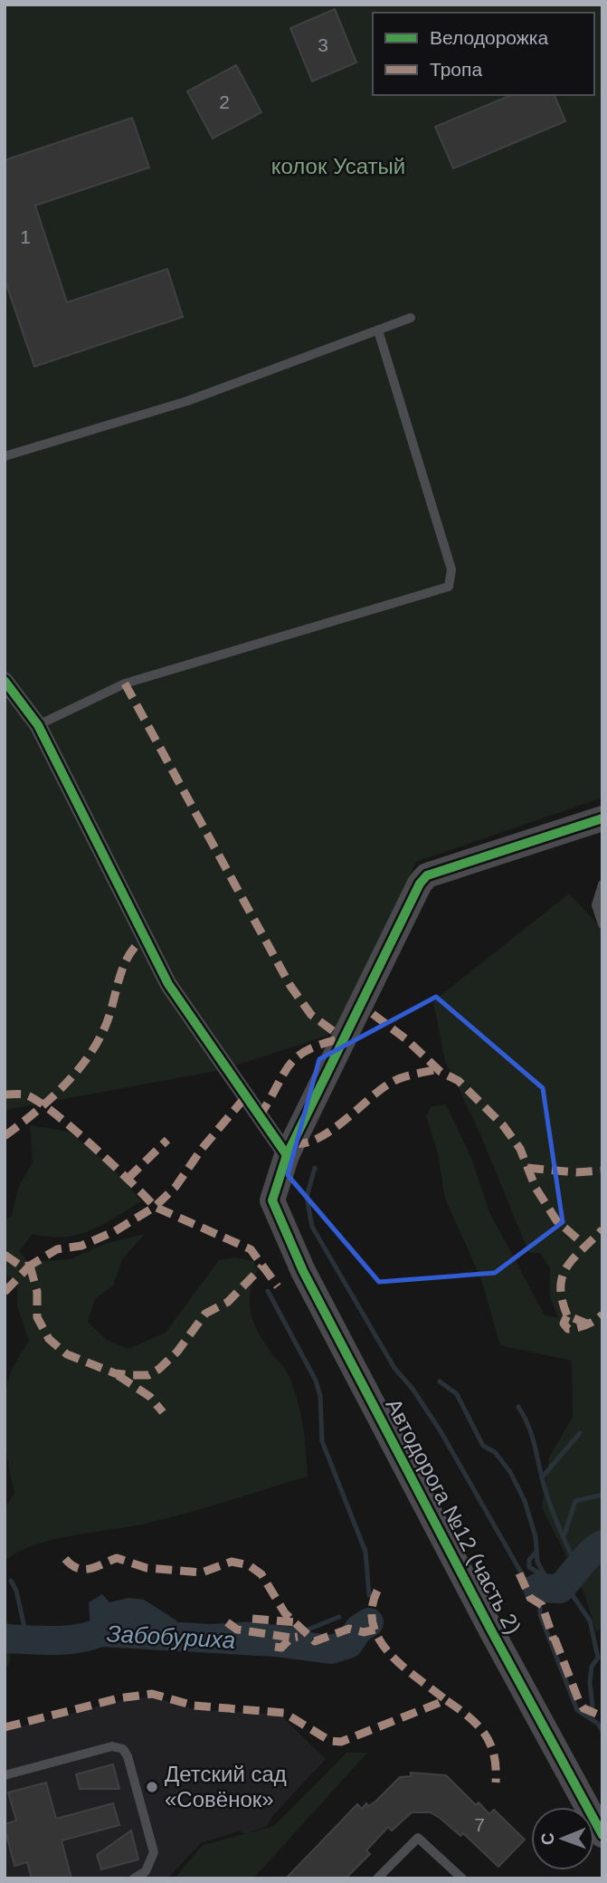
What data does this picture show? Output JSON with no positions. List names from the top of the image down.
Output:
{
  "streets": {
    "street": ["Автодорога №12 (часть 2)"]
  },
  "water": ["Забобуриха"],
  "parks": ["колок Усатый"],
  "places": ["Детский сад «Совёнок»"],
  "house_numbers": [
    "3",
    "2",
    "1",
    "7"
  ],
  "legend": ["Велодорожка", "Тропа"],
  "north": "left"
}
